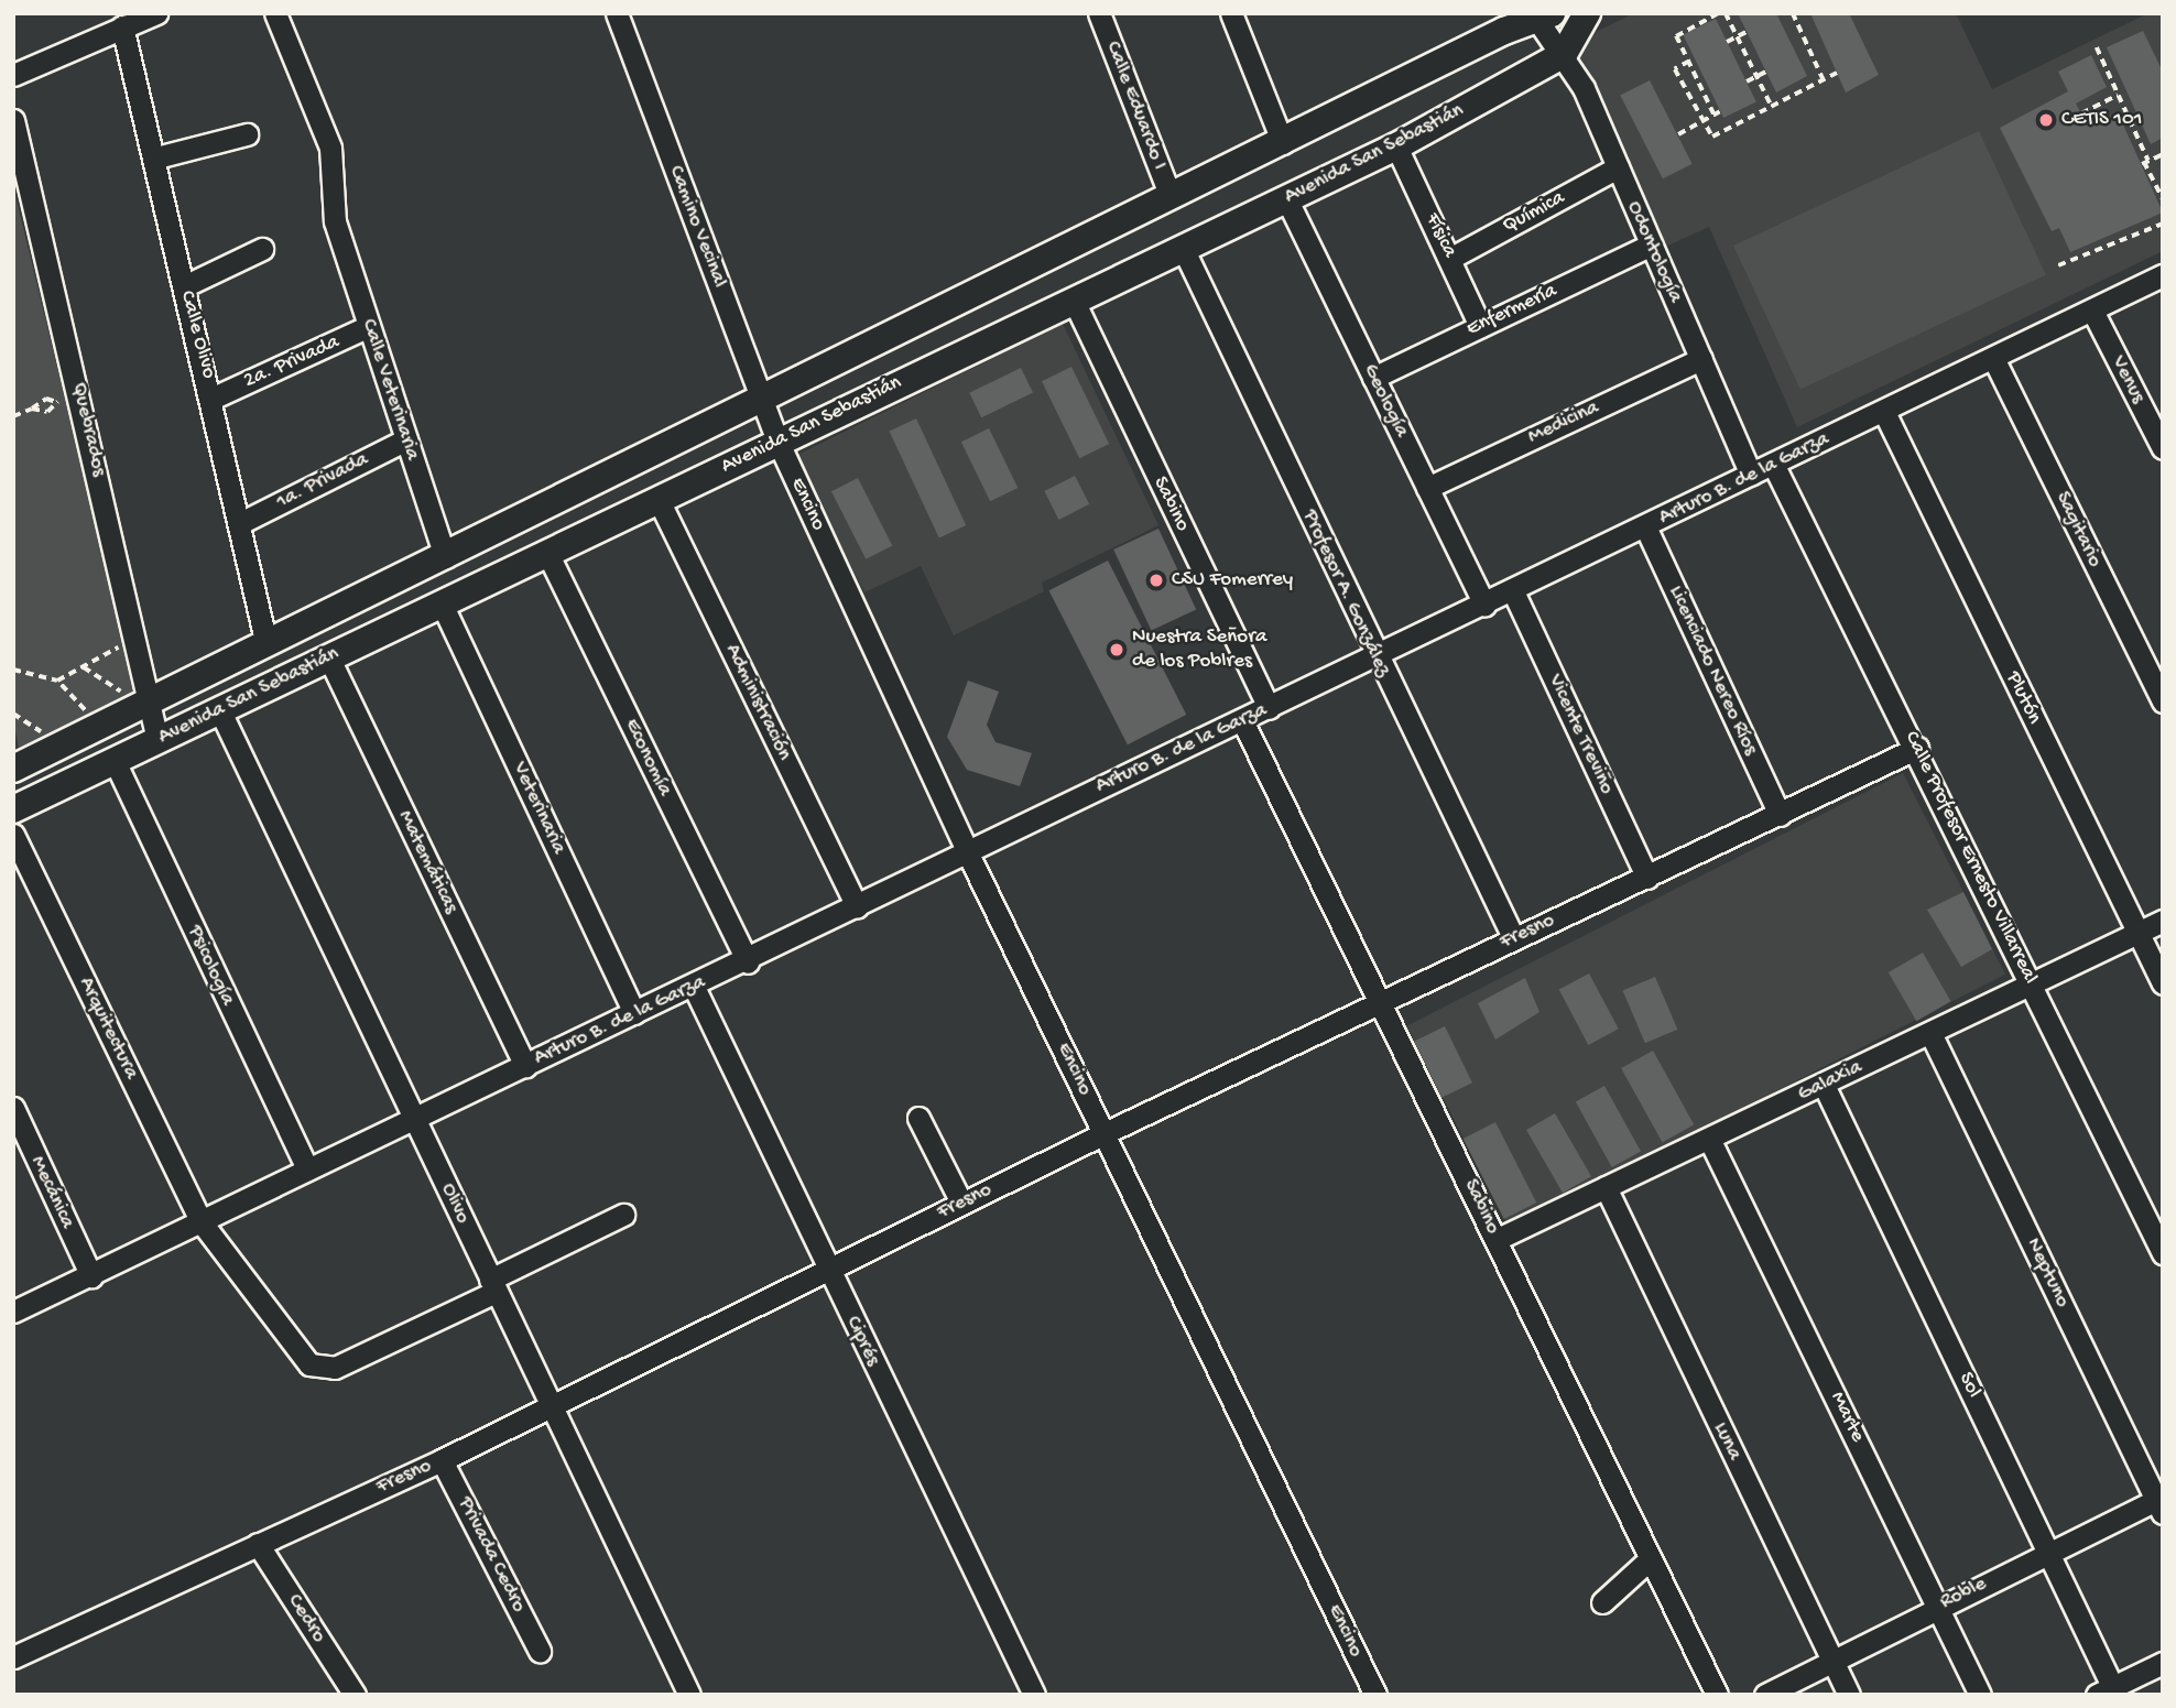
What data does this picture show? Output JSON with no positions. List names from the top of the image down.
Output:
{
  "streets": {
    "main road": ["Avenida San Sebastián"],
    "street": [
      "Calle Eduardo I",
      "Química",
      "Camino Vecinal",
      "Física",
      "Odontología",
      "Enfermería",
      "Calle Olivo",
      "2a. Privada",
      "Venus",
      "Calle Veterinaria",
      "Geología",
      "Medicina",
      "Quebrados",
      "Arturo B. de la Garza",
      "1a. Privada",
      "Encino",
      "Sabino",
      "Sagitario",
      "Profesor A. González",
      "Licenciado Nereo Ríos",
      "Plutón",
      "Administración",
      "Vicente Treviño",
      "Economía",
      "Veterinaria",
      "Calle Profesor Ernesto Villarreal",
      "Matemáticas",
      "Fresno",
      "Psicología",
      "Arquitectura",
      "Galaxia",
      "Mecánica",
      "Olivo",
      "Neptuno",
      "Ciprés",
      "Sol",
      "Marte",
      "Luna",
      "Privada Cedro",
      "Roble",
      "Cedro"
    ]
  },
  "crossings": [
    ["Calle Eduardo I", "Avenida San Sebastián"],
    ["Avenida San Sebastián", "Camino Vecinal"],
    ["Avenida San Sebastián", "Física"],
    ["Avenida San Sebastián", "Odontología"],
    ["Avenida San Sebastián", "Calle Olivo"],
    ["Avenida San Sebastián", "Calle Veterinaria"],
    ["Avenida San Sebastián", "Geología"],
    ["Avenida San Sebastián", "Quebrados"],
    ["Avenida San Sebastián", "Encino"],
    ["Avenida San Sebastián", "Sabino"],
    ["Avenida San Sebastián", "Profesor A. González"],
    ["Avenida San Sebastián", "Administración"],
    ["Avenida San Sebastián", "Economía"],
    ["Avenida San Sebastián", "Veterinaria"],
    ["Avenida San Sebastián", "Matemáticas"],
    ["Avenida San Sebastián", "Psicología"],
    ["Avenida San Sebastián", "Olivo"],
    ["Química", "Física"],
    ["Química", "Odontología"],
    ["Camino Vecinal", "Encino"],
    ["Física", "Enfermería"],
    ["Odontología", "Enfermería"],
    ["Odontología", "Medicina"],
    ["Odontología", "Arturo B. de la Garza"],
    ["Enfermería", "Geología"],
    ["Calle Olivo", "2a. Privada"],
    ["Calle Olivo", "1a. Privada"],
    ["2a. Privada", "Calle Veterinaria"],
    ["Venus", "Arturo B. de la Garza"],
    ["Calle Veterinaria", "1a. Privada"],
    ["Geología", "Medicina"],
    ["Geología", "Arturo B. de la Garza"],
    ["Arturo B. de la Garza", "Encino"],
    ["Arturo B. de la Garza", "Sabino"],
    ["Arturo B. de la Garza", "Sagitario"],
    ["Arturo B. de la Garza", "Profesor A. González"],
    ["Arturo B. de la Garza", "Licenciado Nereo Ríos"],
    ["Arturo B. de la Garza", "Plutón"],
    ["Arturo B. de la Garza", "Administración"],
    ["Arturo B. de la Garza", "Vicente Treviño"],
    ["Arturo B. de la Garza", "Economía"],
    ["Arturo B. de la Garza", "Veterinaria"],
    ["Arturo B. de la Garza", "Calle Profesor Ernesto Villarreal"],
    ["Arturo B. de la Garza", "Matemáticas"],
    ["Arturo B. de la Garza", "Psicología"],
    ["Arturo B. de la Garza", "Arquitectura"],
    ["Arturo B. de la Garza", "Mecánica"],
    ["Arturo B. de la Garza", "Olivo"],
    ["Arturo B. de la Garza", "Ciprés"],
    ["Encino", "Fresno"],
    ["Sabino", "Fresno"],
    ["Sabino", "Galaxia"],
    ["Profesor A. González", "Fresno"],
    ["Licenciado Nereo Ríos", "Fresno"],
    ["Plutón", "Galaxia"],
    ["Vicente Treviño", "Fresno"],
    ["Calle Profesor Ernesto Villarreal", "Fresno"],
    ["Calle Profesor Ernesto Villarreal", "Galaxia"],
    ["Fresno", "Olivo"],
    ["Fresno", "Ciprés"],
    ["Fresno", "Privada Cedro"],
    ["Fresno", "Cedro"],
    ["Galaxia", "Neptuno"],
    ["Galaxia", "Sol"],
    ["Galaxia", "Marte"],
    ["Galaxia", "Luna"],
    ["Neptuno", "Roble"],
    ["Sol", "Roble"],
    ["Marte", "Roble"],
    ["Luna", "Roble"]
  ],
  "places": ["CETIS 101", "CSU Fomerrey", "Nuestra Señora de los Poblres"]
}
